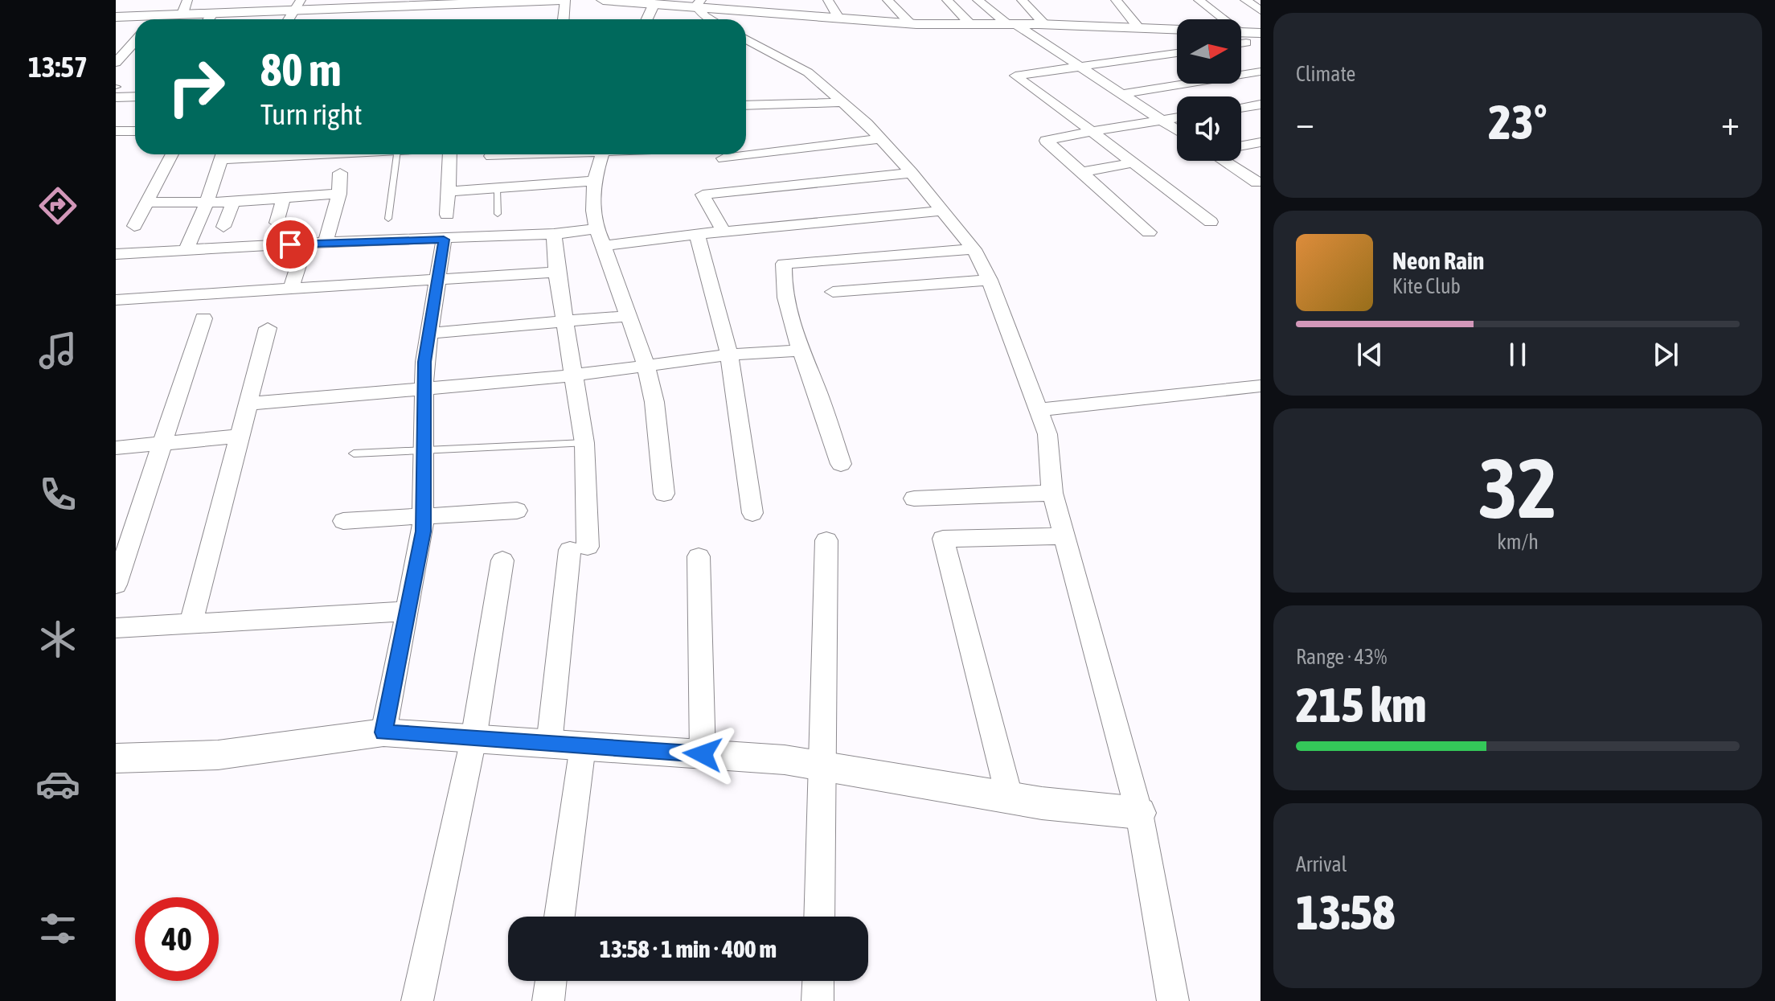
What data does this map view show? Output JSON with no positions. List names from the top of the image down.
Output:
{
  "north": "right",
  "page": {
    "tabs": "13:57",
    "tile": [
      "Climate",
      ["32", "km/h"],
      ["Range · 43%", "215 km"],
      ["Arrival", "13:58"]
    ],
    "turn": ["80 m", "Turn right"],
    "heat": ["−", "23°", "+"],
    "song": ["Neon Rain", "Kite Club"],
    "limit": "40",
    "trip": "13:58 · 1 min · 400 m"
  }
}
